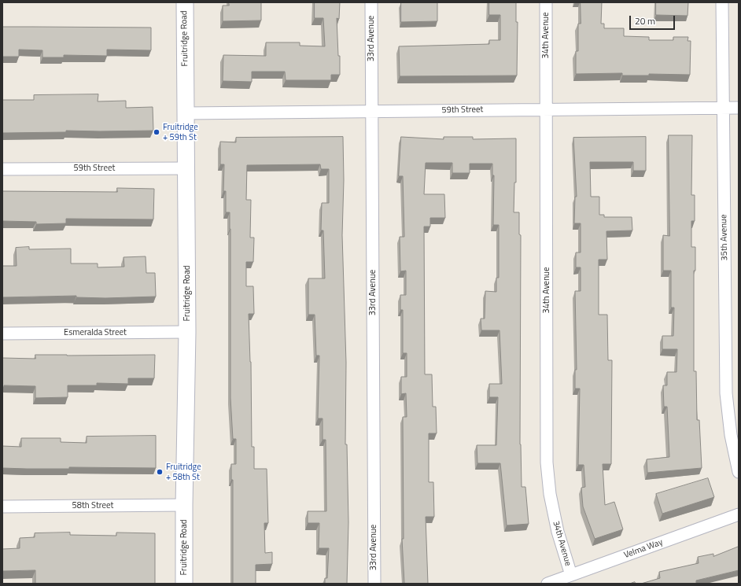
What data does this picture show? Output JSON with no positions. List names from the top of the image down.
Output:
{
  "streets": {
    "main road": ["Fruitridge Road"],
    "street": [
      "34th Avenue",
      "33rd Avenue",
      "59th Street",
      "35th Avenue",
      "Esmeralda Street",
      "58th Street",
      "Velma Way"
    ]
  },
  "crossings": [
    ["34th Avenue", "59th Street"],
    ["34th Avenue", "Velma Way"],
    ["Fruitridge Road", "59th Street"],
    ["Fruitridge Road", "Esmeralda Street"],
    ["Fruitridge Road", "58th Street"],
    ["33rd Avenue", "59th Street"],
    ["59th Street", "35th Avenue"]
  ],
  "places": ["Fruitridge + 59th St", "Fruitridge + 58th St"],
  "scale_bar": "20 m"
}
